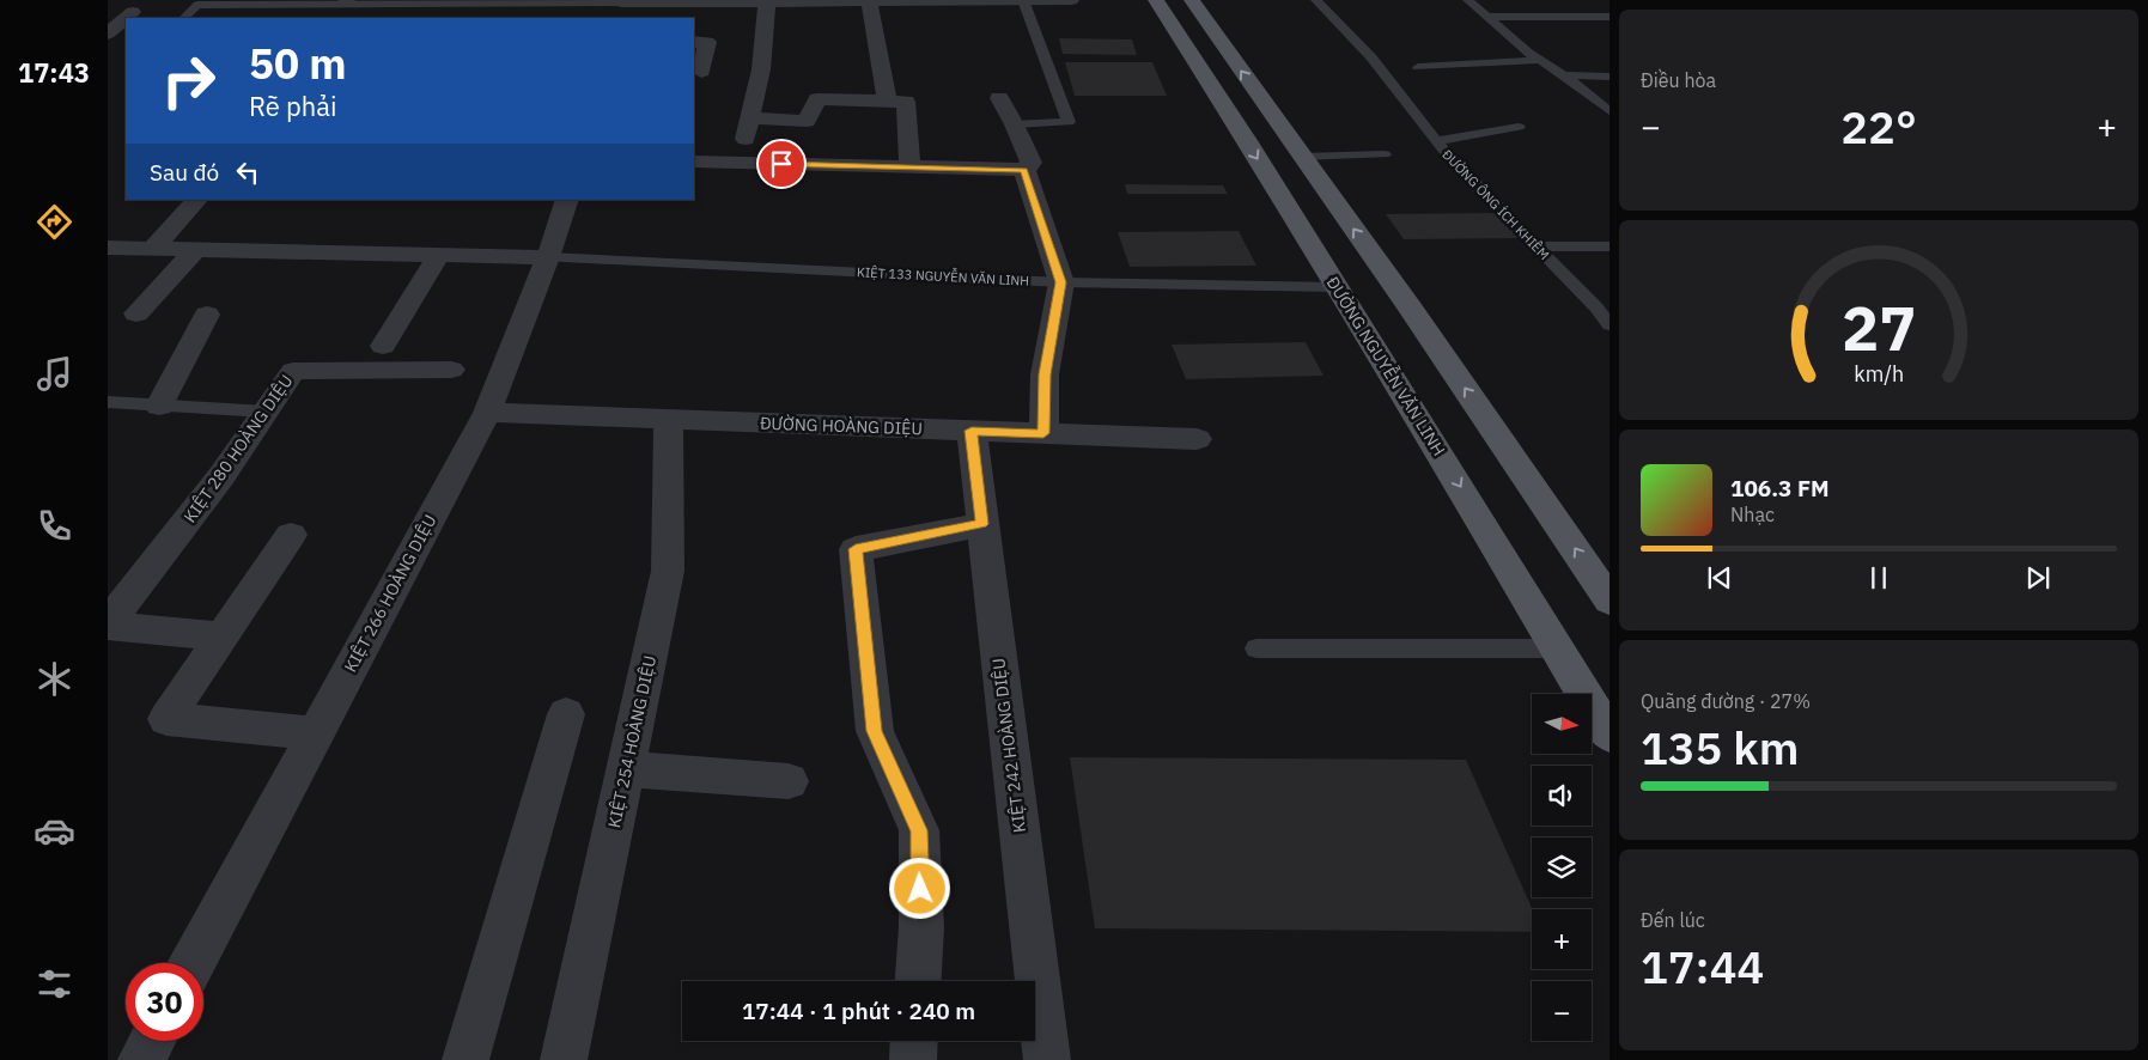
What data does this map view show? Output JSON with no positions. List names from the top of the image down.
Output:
{
  "streets": {
    "main road": ["ĐƯỜNG NGUYỄN VĂN LINH"],
    "street": [
      "ĐƯỜNG HOÀNG DIỆU",
      "KIỆT 280 HOÀNG DIỆU",
      "KIỆT 266 HOÀNG DIỆU",
      "KIỆT 254 HOÀNG DIỆU",
      "KIỆT 242 HOÀNG DIỆU"
    ],
    "lane": ["ĐƯỜNG ÔNG ÍCH KHIÊM", "KIỆT 133 NGUYỄN VĂN LINH"]
  },
  "crossings": [
    ["KIỆT 133 NGUYỄN VĂN LINH", "ĐƯỜNG NGUYỄN VĂN LINH"],
    ["KIỆT 133 NGUYỄN VĂN LINH", "KIỆT 266 HOÀNG DIỆU"],
    ["ĐƯỜNG HOÀNG DIỆU", "KIỆT 266 HOÀNG DIỆU"],
    ["ĐƯỜNG HOÀNG DIỆU", "KIỆT 254 HOÀNG DIỆU"],
    ["ĐƯỜNG HOÀNG DIỆU", "KIỆT 242 HOÀNG DIỆU"]
  ],
  "north": "right",
  "page": {
    "tabs": "17:43",
    "tile": [
      "Điều hòa",
      ["Quãng đường · 27%", "135 km"],
      ["Đến lúc", "17:44"]
    ],
    "turn": ["50 m", "Rẽ phải"],
    "heat": ["−", "22°", "+"],
    "then": "Sau đó",
    "song": ["106.3 FM", "Nhạc"],
    "map_buttons": ["+", "−"],
    "limit": "30",
    "trip": "17:44 · 1 phút · 240 m",
    "gauge": ["27", "km/h"]
  }
}
